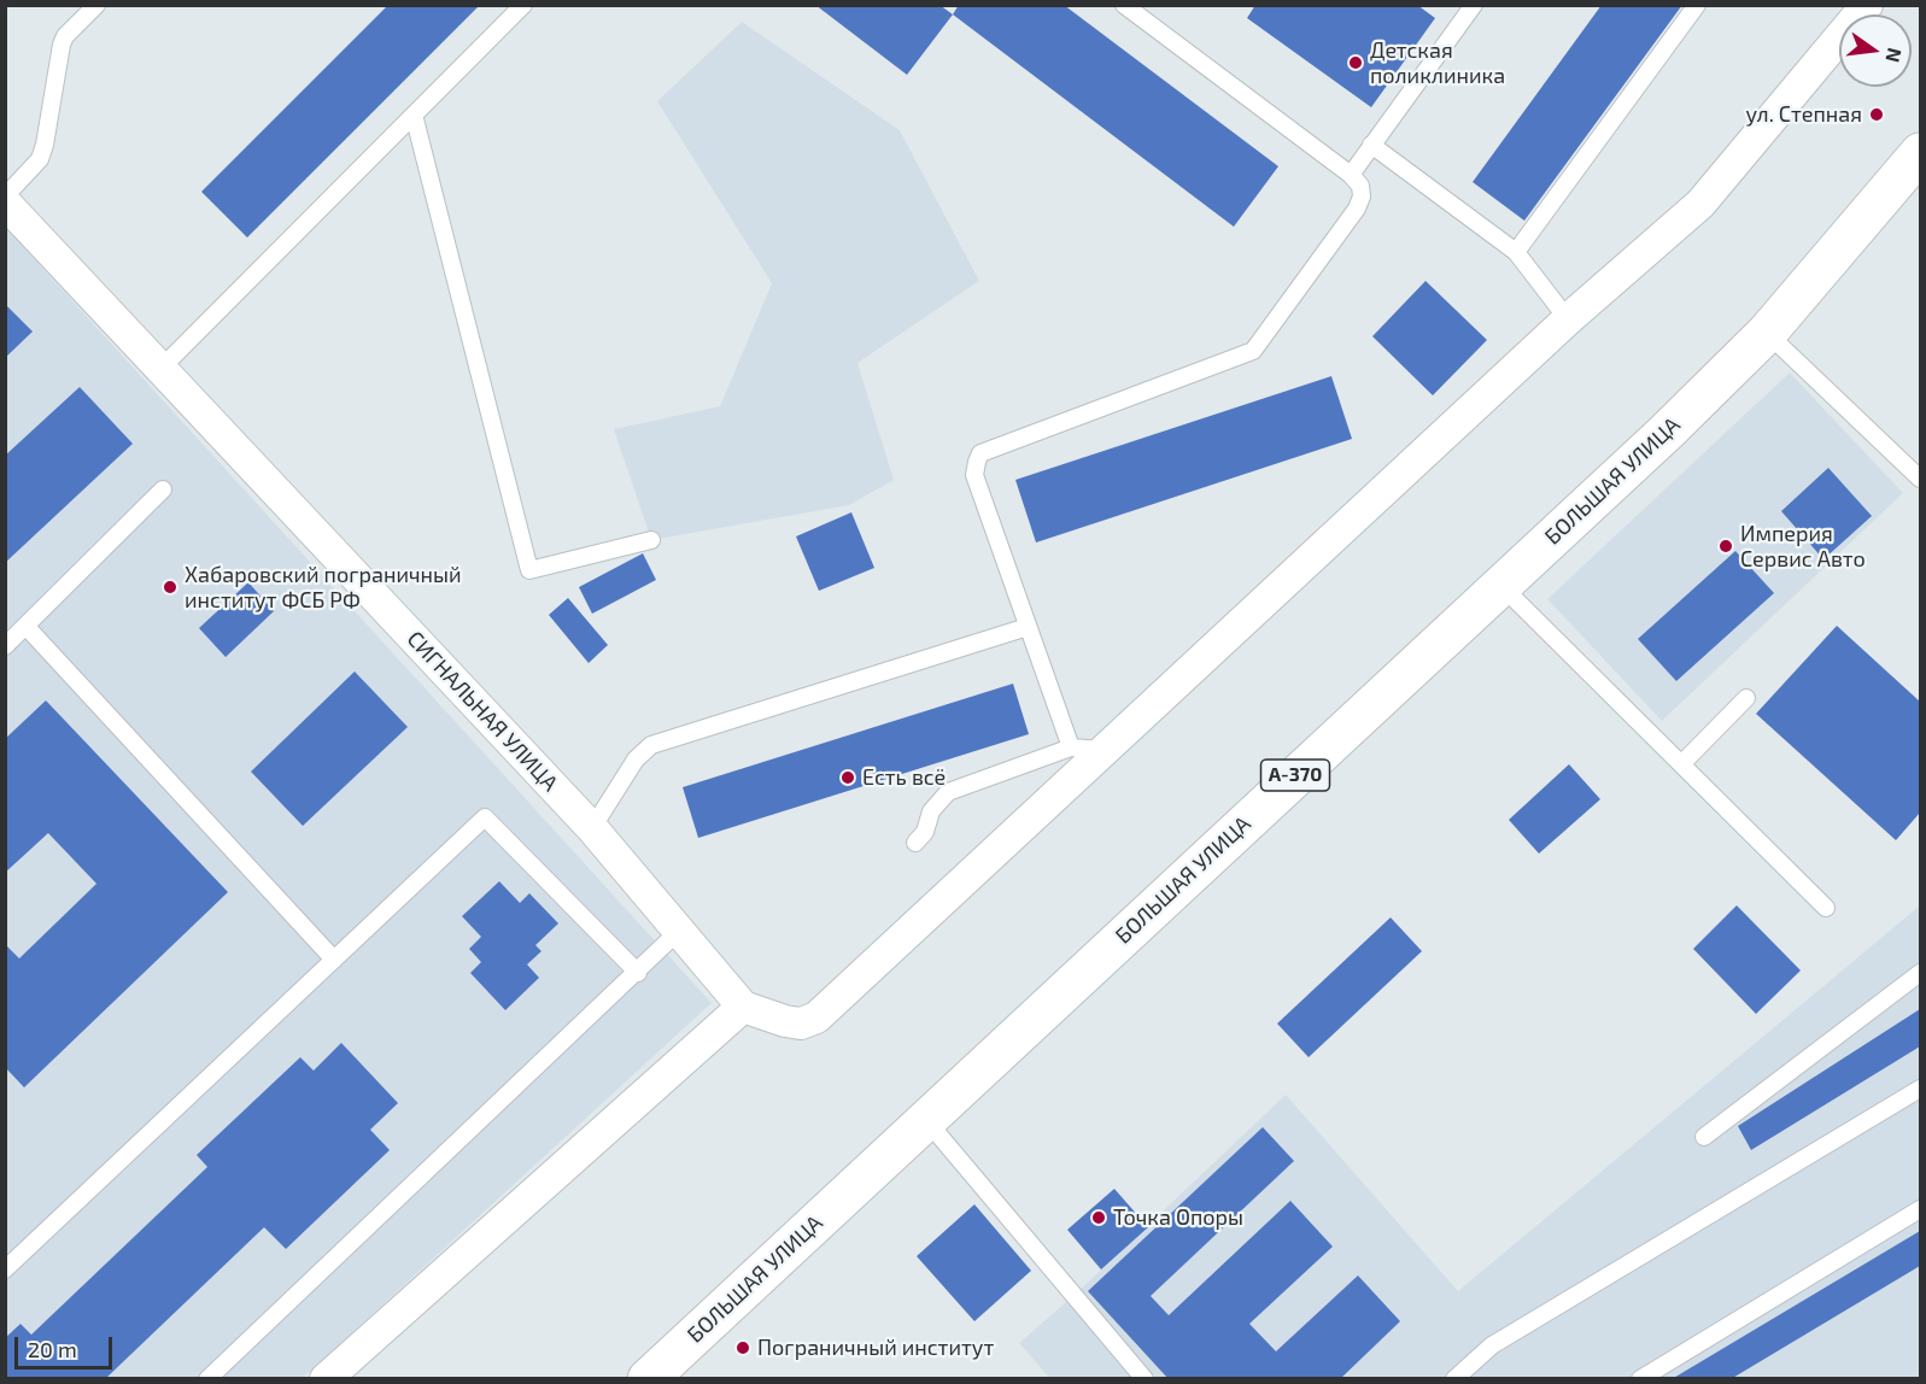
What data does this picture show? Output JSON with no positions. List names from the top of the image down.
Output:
{
  "streets": {
    "highway": ["БОЛЬШАЯ УЛИЦА", "А-370"],
    "street": ["СИГНАЛЬНАЯ УЛИЦА"]
  },
  "places": [
    "Детская поликлиника",
    "ул. Степная",
    "Империя Сервис Авто",
    "Хабаровский пограничный институт ФСБ РФ",
    "Есть всё",
    "Точка Опоры",
    "Пограничный институт"
  ],
  "scale_bar": "20 m",
  "north": "right"
}
